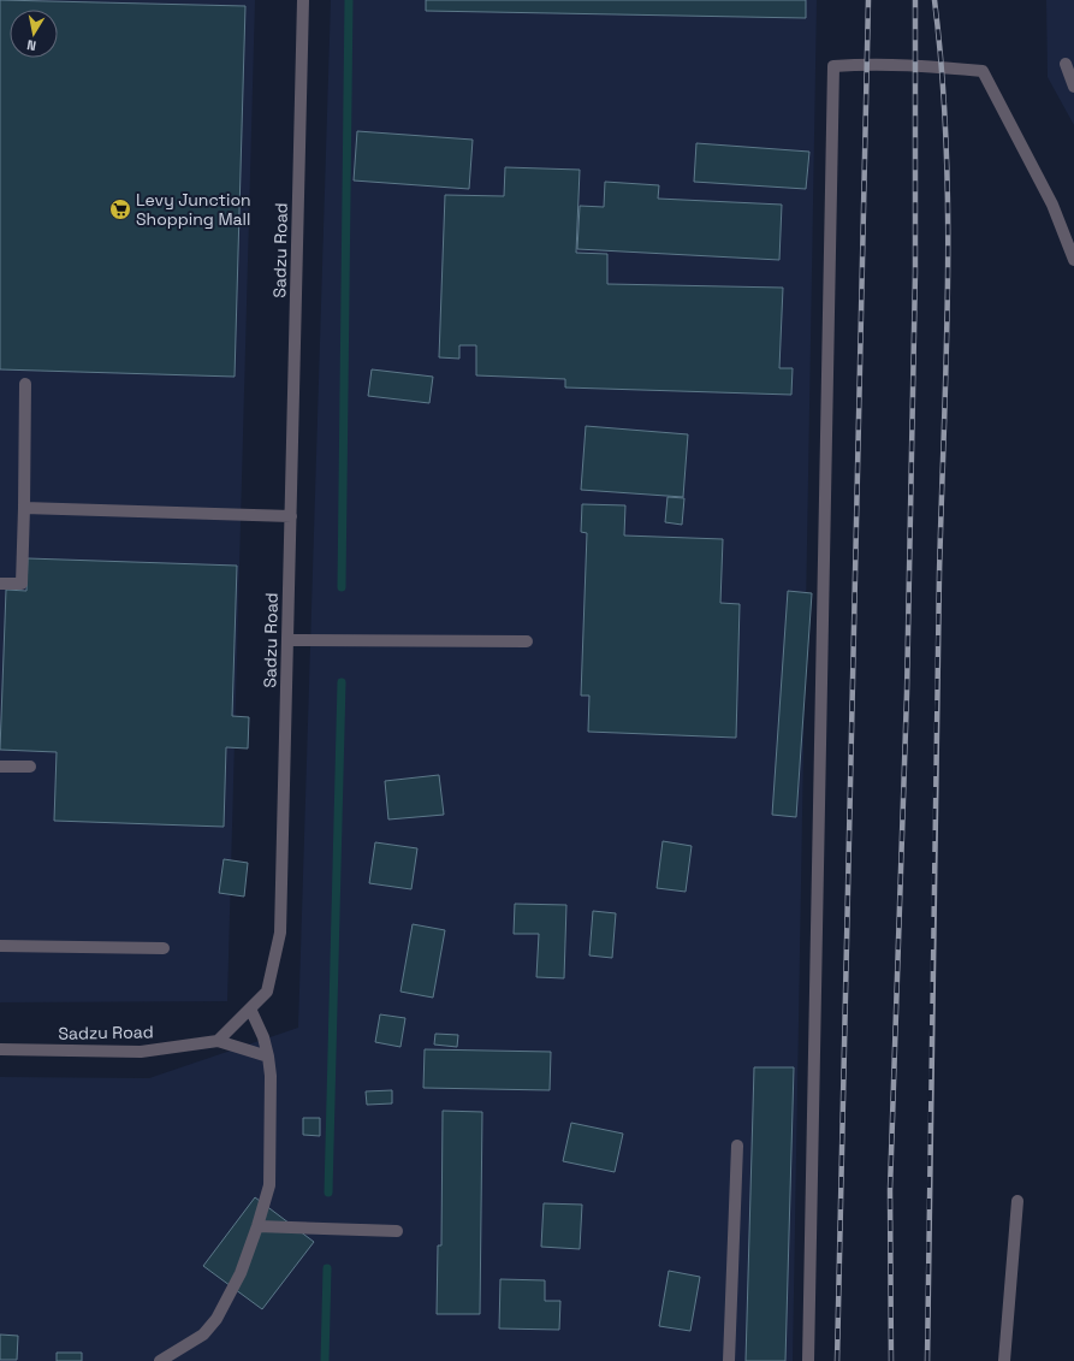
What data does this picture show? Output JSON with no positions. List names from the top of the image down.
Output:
{
  "streets": {
    "street": ["Sadzu Road"]
  },
  "places": {
    "supermarket": ["Levy Junction Shopping Mall"]
  },
  "north": "bottom"
}
